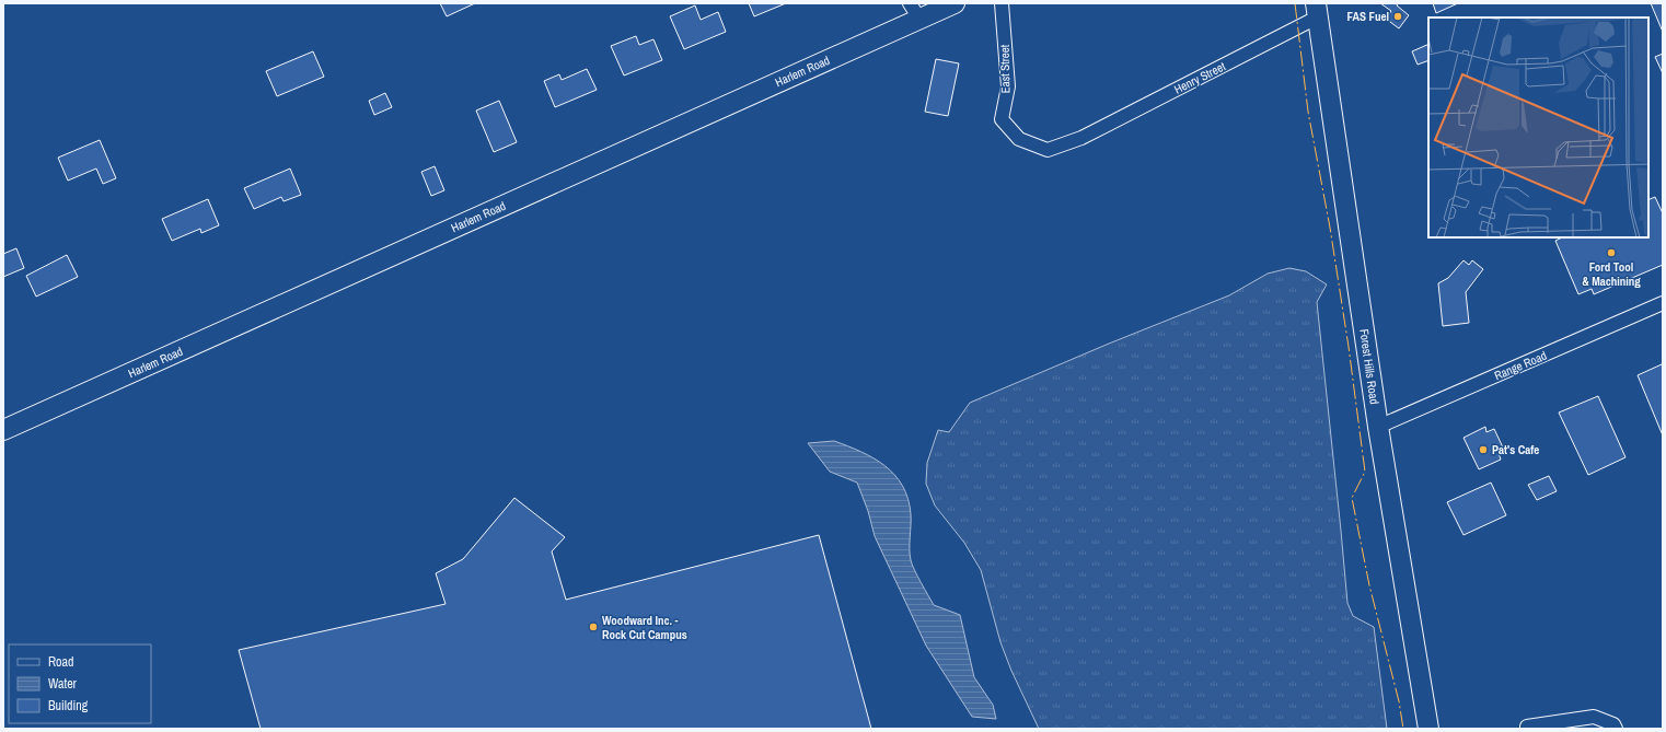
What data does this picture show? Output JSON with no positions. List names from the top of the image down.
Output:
{
  "streets": {
    "main road": ["Harlem Road", "Forest Hills Road"],
    "street": ["East Street", "Henry Street", "Range Road"]
  },
  "crossings": [
    ["East Street", "Henry Street"],
    ["Henry Street", "Forest Hills Road"],
    ["Range Road", "Forest Hills Road"]
  ],
  "places": [
    "FAS Fuel",
    "Ford Tool & Machining",
    "Pat's Cafe",
    "Woodward Inc. - Rock Cut Campus"
  ],
  "legend": ["Road", "Water", "Building"]
}
